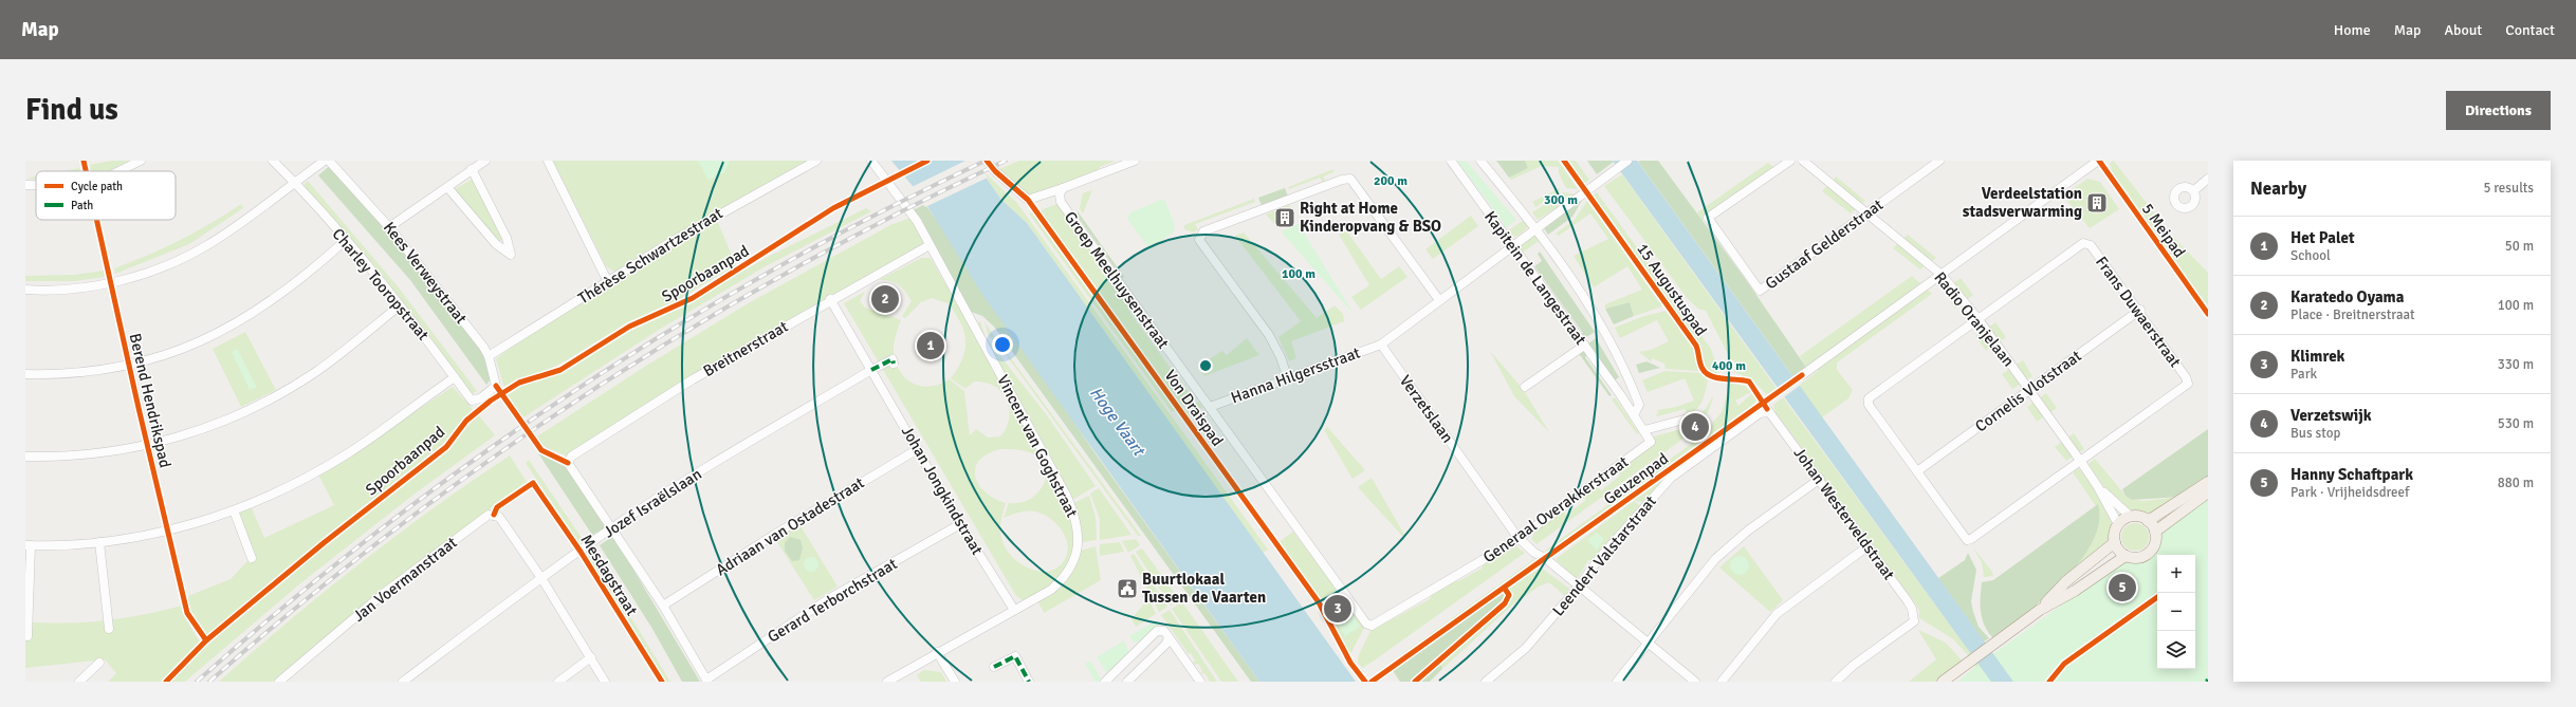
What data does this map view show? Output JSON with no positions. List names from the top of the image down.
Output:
{
  "streets": {
    "street": [
      "Gustaaf Gelderstraat",
      "Thérèse Schwartzestraat",
      "Kees Verweystraat",
      "Kapitein de Langestraat",
      "Groep Meelhuysenstraat",
      "Charley Tooropstraat",
      "Frans Duwaerstraat",
      "Radio Oranjelaan",
      "Breitnerstraat",
      "Hanna Hilgersstraat",
      "Cornelis Vlotstraat",
      "Verzetslaan",
      "Vincent van Goghstraat",
      "Johan Jongkindstraat",
      "Jozef Israëlslaan",
      "Generaal Overakkerstraat",
      "Johan Westerveldstraat",
      "Adriaan van Ostadestraat",
      "Leendert Valstarstraat",
      "Jan Voermanstraat",
      "Gerard Terborchstraat"
    ],
    "cycle path": [
      "5 Meipad",
      "Spoorbaanpad",
      "15 Augustuspad",
      "Berend Hendrikspad",
      "Von Draispad",
      "Geuzenpad",
      "Mesdagstraat"
    ]
  },
  "crossings": [
    ["Gustaaf Gelderstraat", "Radio Oranjelaan"],
    ["Thérèse Schwartzestraat", "Kees Verweystraat"],
    ["Kees Verweystraat", "Charley Tooropstraat"],
    ["Kapitein de Langestraat", "Generaal Overakkerstraat"],
    ["Groep Meelhuysenstraat", "Hanna Hilgersstraat"],
    ["Groep Meelhuysenstraat", "Generaal Overakkerstraat"],
    ["Frans Duwaerstraat", "Radio Oranjelaan"],
    ["Frans Duwaerstraat", "Cornelis Vlotstraat"],
    ["Radio Oranjelaan", "Cornelis Vlotstraat"],
    ["Breitnerstraat", "Vincent van Goghstraat"],
    ["Breitnerstraat", "Johan Jongkindstraat"],
    ["Breitnerstraat", "Jozef Israëlslaan"],
    ["Hanna Hilgersstraat", "Verzetslaan"],
    ["Verzetslaan", "Generaal Overakkerstraat"],
    ["Verzetslaan", "Leendert Valstarstraat"],
    ["Vincent van Goghstraat", "Johan Jongkindstraat"],
    ["Johan Jongkindstraat", "Jozef Israëlslaan"],
    ["Johan Jongkindstraat", "Adriaan van Ostadestraat"],
    ["Johan Jongkindstraat", "Gerard Terborchstraat"],
    ["Jozef Israëlslaan", "Jan Voermanstraat"],
    ["Johan Westerveldstraat", "Leendert Valstarstraat"]
  ],
  "water": ["Hoge Vaart"],
  "places": {
    "building": ["Verdeelstation stadsverwarming", "Right at Home Kinderopvang & BSO"],
    "public building": ["Buurtlokaal Tussen de Vaarten"]
  },
  "legend": ["Cycle path", "Path"],
  "page": {
    "header": "Map",
    "nav": [
      "Home",
      "Map",
      "About",
      "Contact"
    ],
    "buttons": "Directions",
    "title": "Find us",
    "heading": ["Nearby", "5 results"],
    "list": [
      {
        "mark": "1",
        "name": "Het Palet",
        "note": "School",
        "value": "50 m"
      },
      {
        "mark": "2",
        "name": "Karatedo Oyama",
        "note": "Place · Breitnerstraat",
        "value": "100 m"
      },
      {
        "mark": "3",
        "name": "Klimrek",
        "note": "Park",
        "value": "330 m"
      },
      {
        "mark": "4",
        "name": "Verzetswijk",
        "note": "Bus stop",
        "value": "530 m"
      },
      {
        "mark": "5",
        "name": "Hanny Schaftpark",
        "note": "Park · Vrijheidsdreef",
        "value": "880 m"
      }
    ],
    "pins": [
      "2",
      "1",
      "4",
      "5",
      "3"
    ],
    "map_buttons": ["+", "−"]
  },
  "rings": [
    "200 m",
    "300 m",
    "100 m",
    "400 m"
  ]
}
